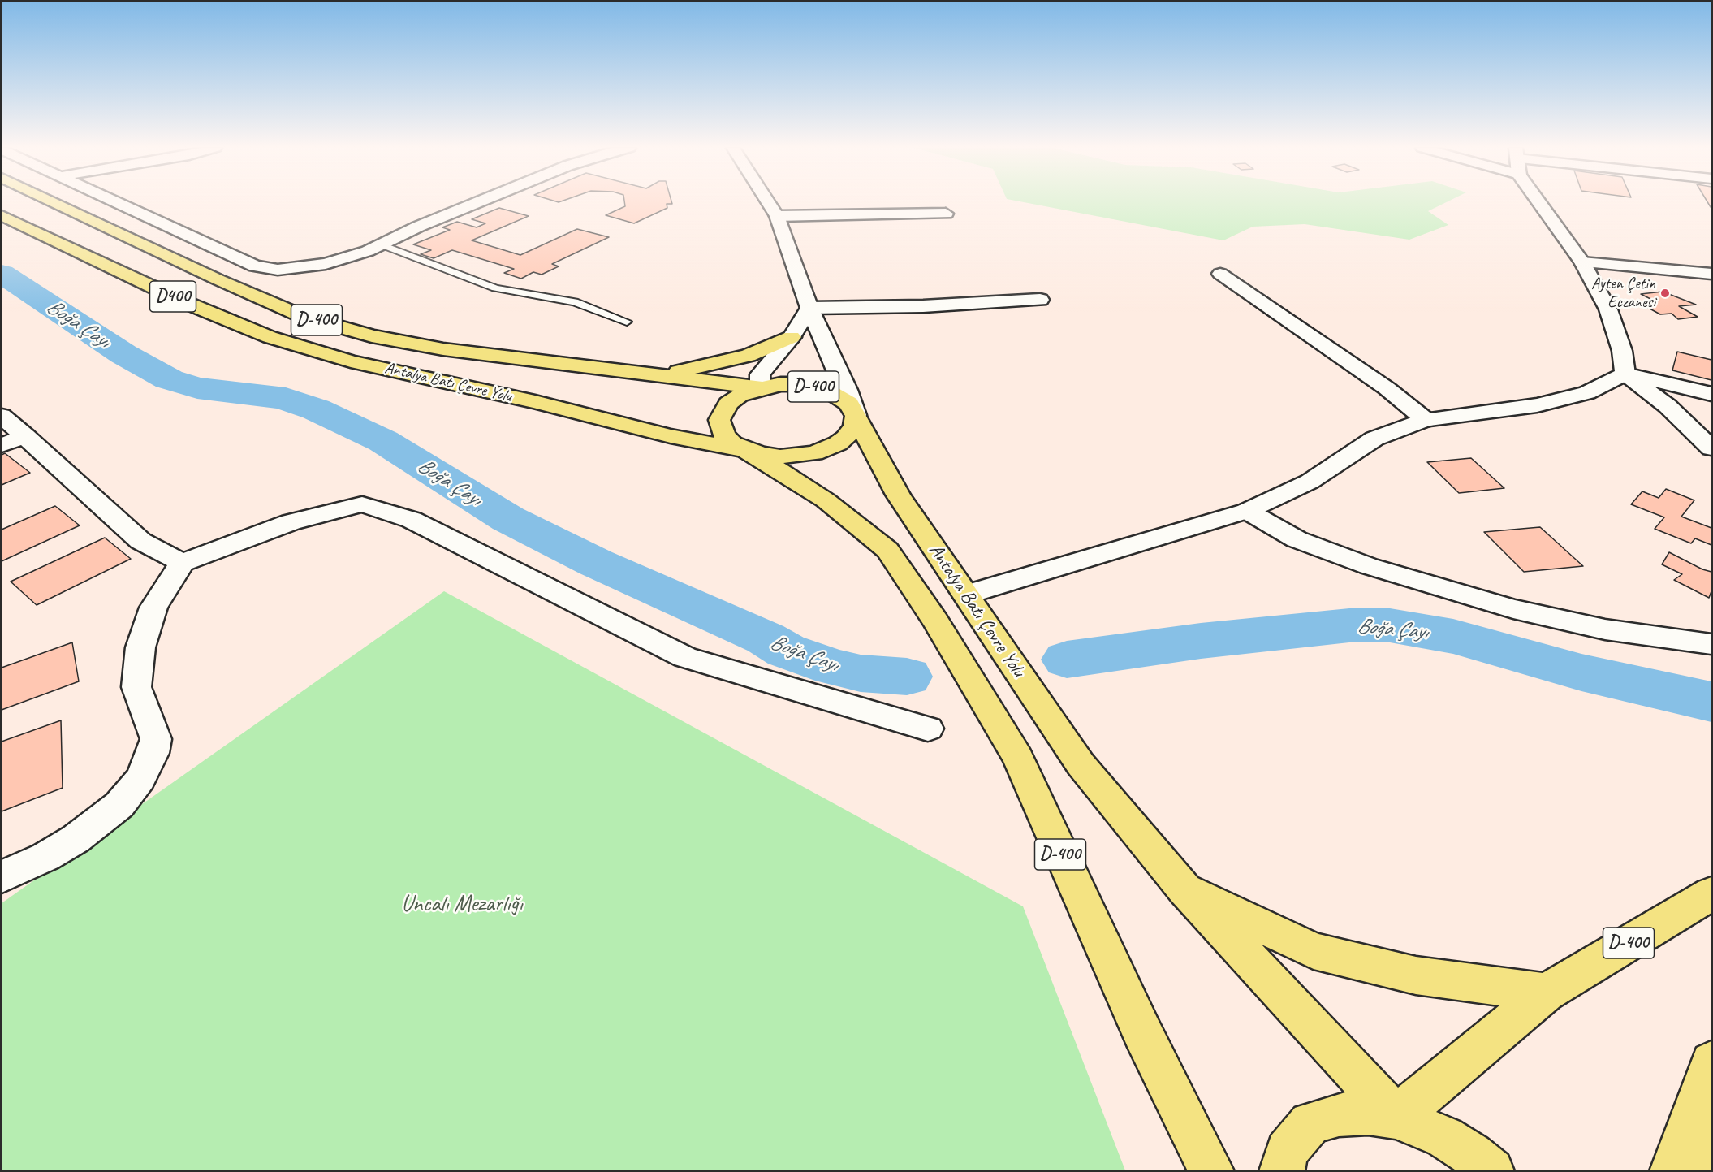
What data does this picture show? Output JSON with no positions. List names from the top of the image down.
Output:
{
  "streets": {
    "highway": ["D400", "D-400", "Antalya Batı Çevre Yolu"]
  },
  "crossings": [
    ["D-400", "Antalya Batı Çevre Yolu"]
  ],
  "water": ["Boğa Çayı"],
  "parks": ["Uncalı Mezarlığı"],
  "places": ["Ayten Çetin Eczanesi"]
}
